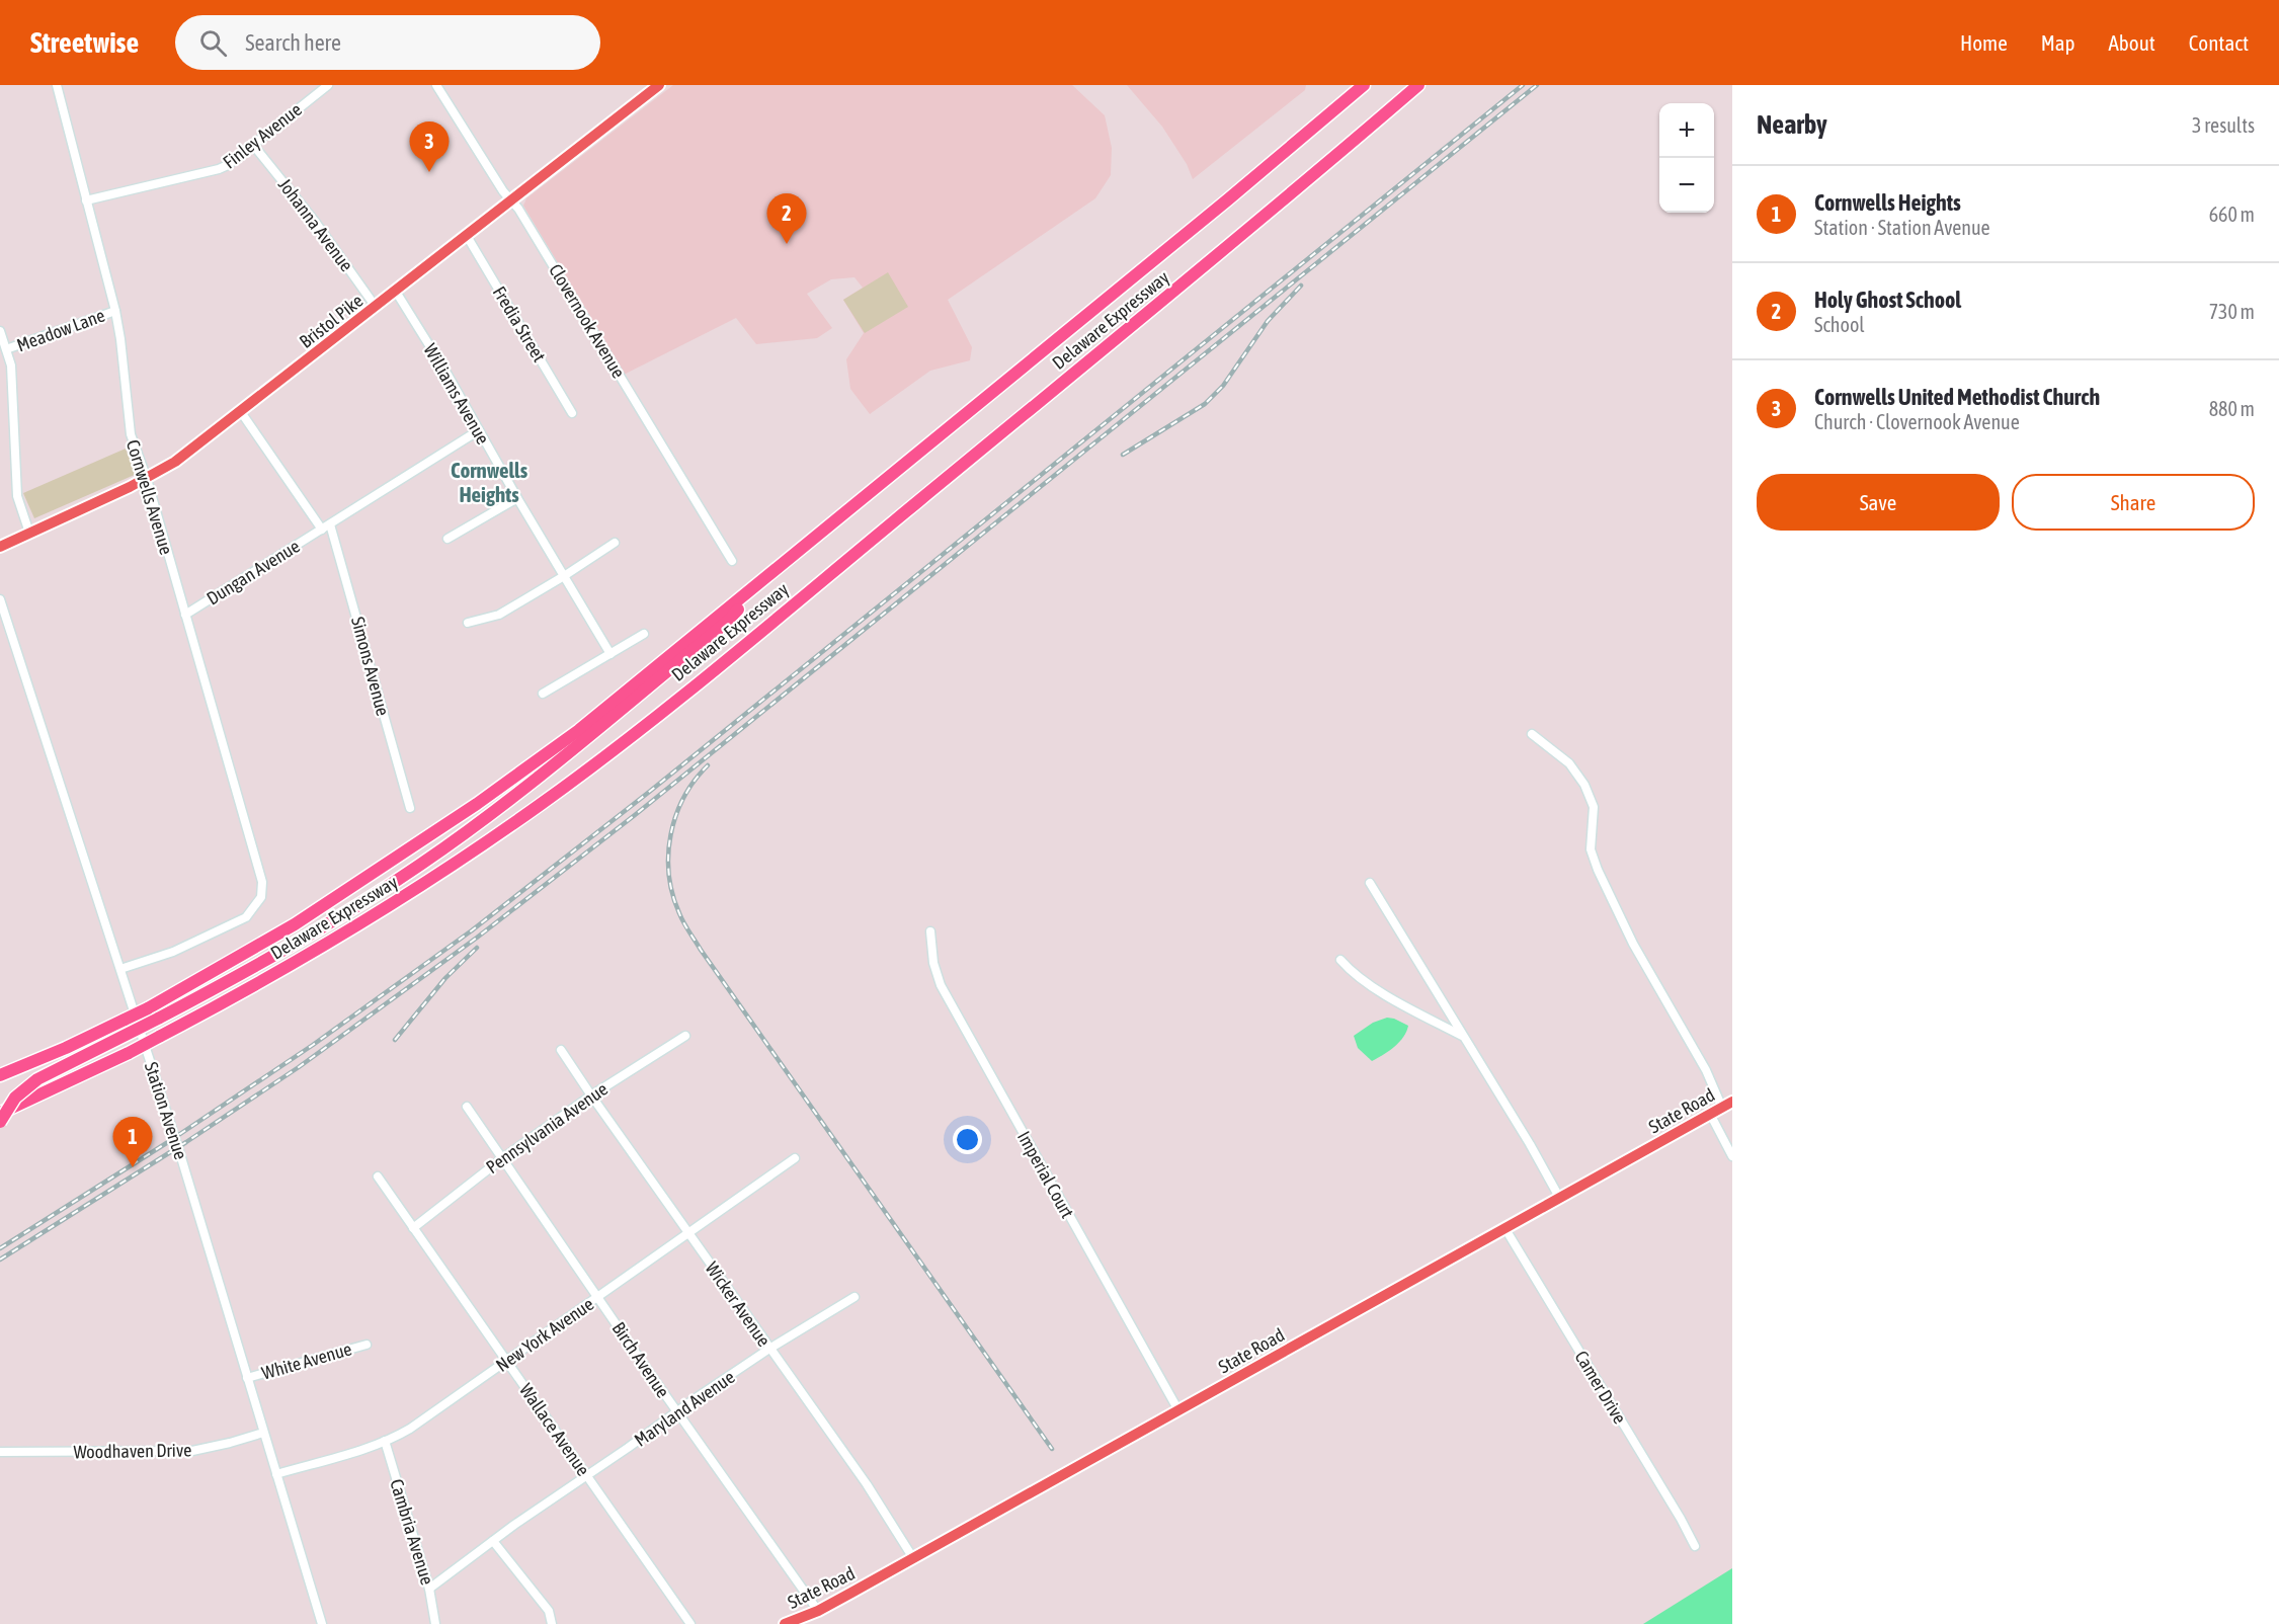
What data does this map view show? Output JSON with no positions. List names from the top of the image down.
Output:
{
  "streets": {
    "highway": ["Delaware Expressway"],
    "main road": ["Bristol Pike", "State Road"],
    "street": [
      "Finley Avenue",
      "Johanna Avenue",
      "Clovernook Avenue",
      "Fredia Street",
      "Meadow Lane",
      "Williams Avenue",
      "Cornwells Avenue",
      "Dungan Avenue",
      "Simons Avenue",
      "Station Avenue",
      "Pennsylvania Avenue",
      "Imperial Court",
      "Wicker Avenue",
      "New York Avenue",
      "Birch Avenue",
      "White Avenue",
      "Camer Drive",
      "Maryland Avenue",
      "Wallace Avenue",
      "Woodhaven Drive",
      "Cambria Avenue"
    ]
  },
  "crossings": [
    ["Finley Avenue", "Johanna Avenue"],
    ["Finley Avenue", "Cornwells Avenue"],
    ["Johanna Avenue", "Bristol Pike"],
    ["Bristol Pike", "Clovernook Avenue"],
    ["Bristol Pike", "Fredia Street"],
    ["Bristol Pike", "Williams Avenue"],
    ["Bristol Pike", "Cornwells Avenue"],
    ["Bristol Pike", "Simons Avenue"],
    ["Meadow Lane", "Cornwells Avenue"],
    ["Williams Avenue", "Dungan Avenue"],
    ["Cornwells Avenue", "Dungan Avenue"],
    ["Cornwells Avenue", "Station Avenue"],
    ["Dungan Avenue", "Simons Avenue"],
    ["Station Avenue", "New York Avenue"],
    ["Station Avenue", "White Avenue"],
    ["Station Avenue", "Woodhaven Drive"],
    ["State Road", "Imperial Court"],
    ["State Road", "Wicker Avenue"],
    ["State Road", "Birch Avenue"],
    ["State Road", "Camer Drive"],
    ["Pennsylvania Avenue", "Wicker Avenue"],
    ["Pennsylvania Avenue", "Birch Avenue"],
    ["Pennsylvania Avenue", "Wallace Avenue"],
    ["Wicker Avenue", "New York Avenue"],
    ["Wicker Avenue", "Maryland Avenue"],
    ["New York Avenue", "Birch Avenue"],
    ["New York Avenue", "Wallace Avenue"],
    ["New York Avenue", "Cambria Avenue"],
    ["Birch Avenue", "Maryland Avenue"],
    ["Maryland Avenue", "Wallace Avenue"],
    ["Maryland Avenue", "Cambria Avenue"]
  ],
  "districts": ["Cornwells Heights"],
  "page": {
    "header": "Streetwise",
    "search": "Search here",
    "nav": [
      "Home",
      "Map",
      "About",
      "Contact"
    ],
    "heading": ["Nearby", "3 results"],
    "map_buttons": ["+", "−"],
    "pins": ["3", "2", "1"],
    "list": [
      {
        "mark": "1",
        "name": "Cornwells Heights",
        "note": "Station · Station Avenue",
        "value": "660 m"
      },
      {
        "mark": "2",
        "name": "Holy Ghost School",
        "note": "School",
        "value": "730 m"
      },
      {
        "mark": "3",
        "name": "Cornwells United Methodist Church",
        "note": "Church · Clovernook Avenue",
        "value": "880 m"
      }
    ],
    "buttons": ["Save", "Share"]
  }
}
